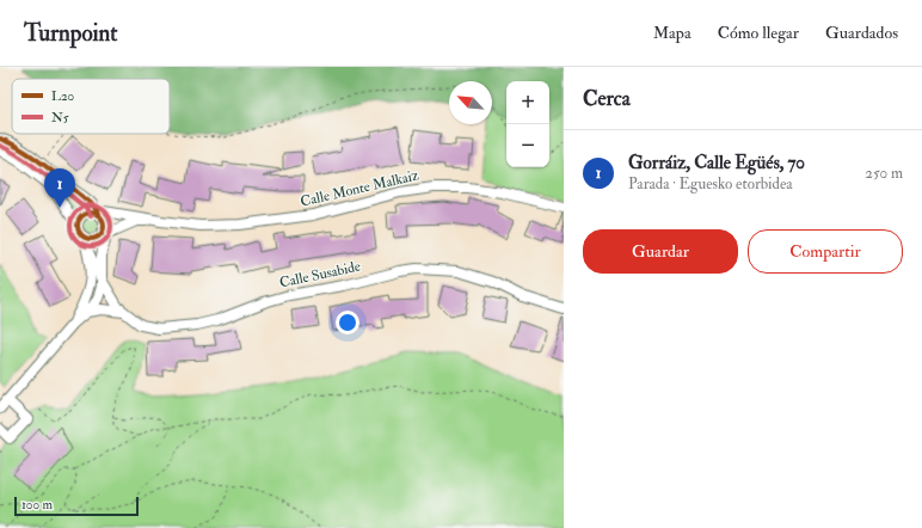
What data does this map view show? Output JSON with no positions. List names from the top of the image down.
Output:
{
  "streets": {
    "street": ["Calle Monte Malkaiz", "Calle Susabide"]
  },
  "lines": ["transit line L20", "transit line N5"],
  "legend": ["L20", "N5"],
  "scale_bar": "100 m",
  "north": "top left",
  "page": {
    "header": "Turnpoint",
    "nav": ["Mapa", "Cómo llegar", "Guardados"],
    "heading": "Cerca",
    "map_buttons": ["+", "−"],
    "list": [
      {
        "mark": "1",
        "name": "Gorráiz, Calle Egüés, 70",
        "note": "Parada · Eguesko etorbidea",
        "value": "250 m"
      }
    ],
    "pins": "1",
    "buttons": ["Guardar", "Compartir"],
    "scale": "100 m"
  }
}
